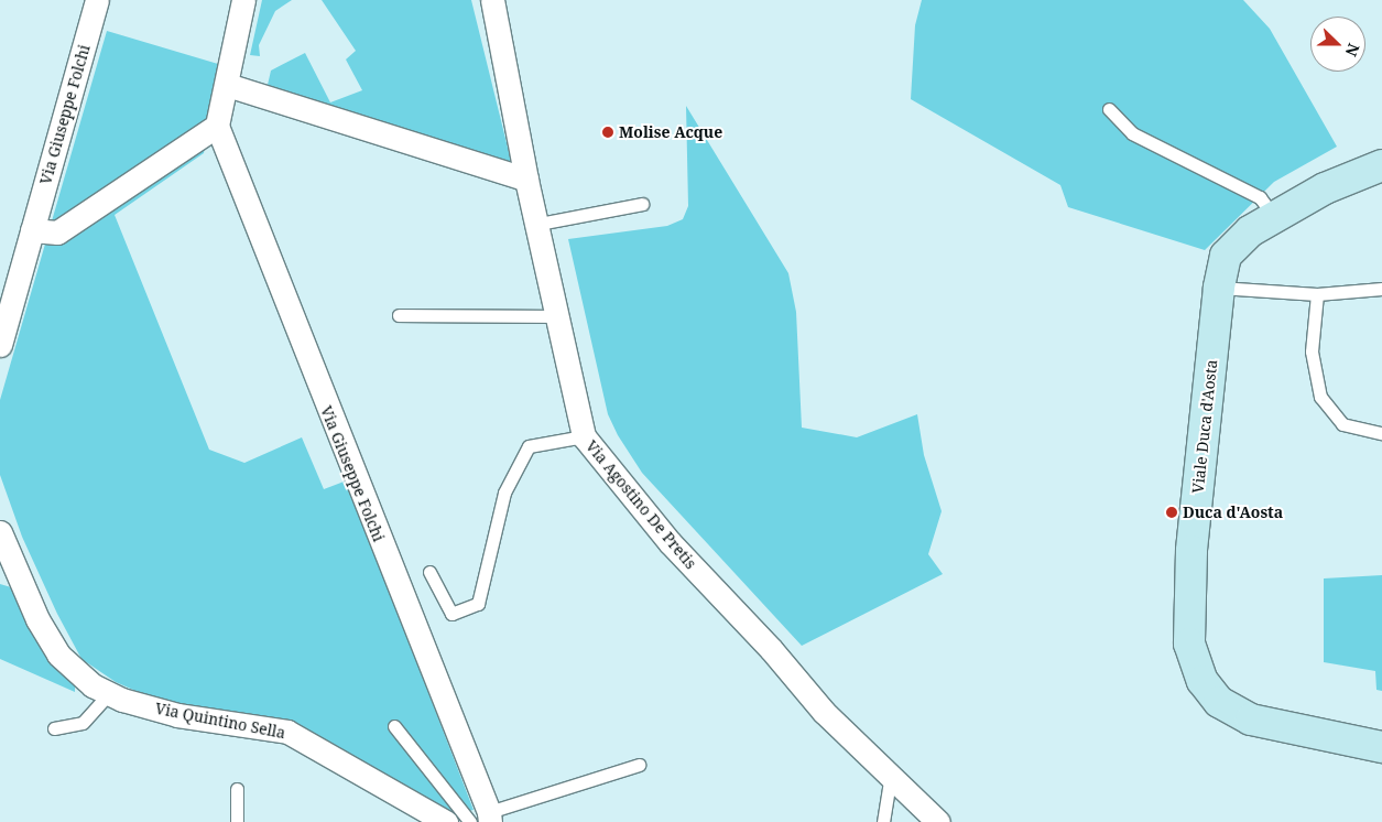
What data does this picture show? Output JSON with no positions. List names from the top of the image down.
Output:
{
  "streets": {
    "main road": ["Viale Duca d'Aosta"],
    "street": ["Via Giuseppe Folchi", "Via Agostino De Pretis", "Via Quintino Sella"]
  },
  "places": ["Molise Acque", "Duca d'Aosta"],
  "north": "right"
}
